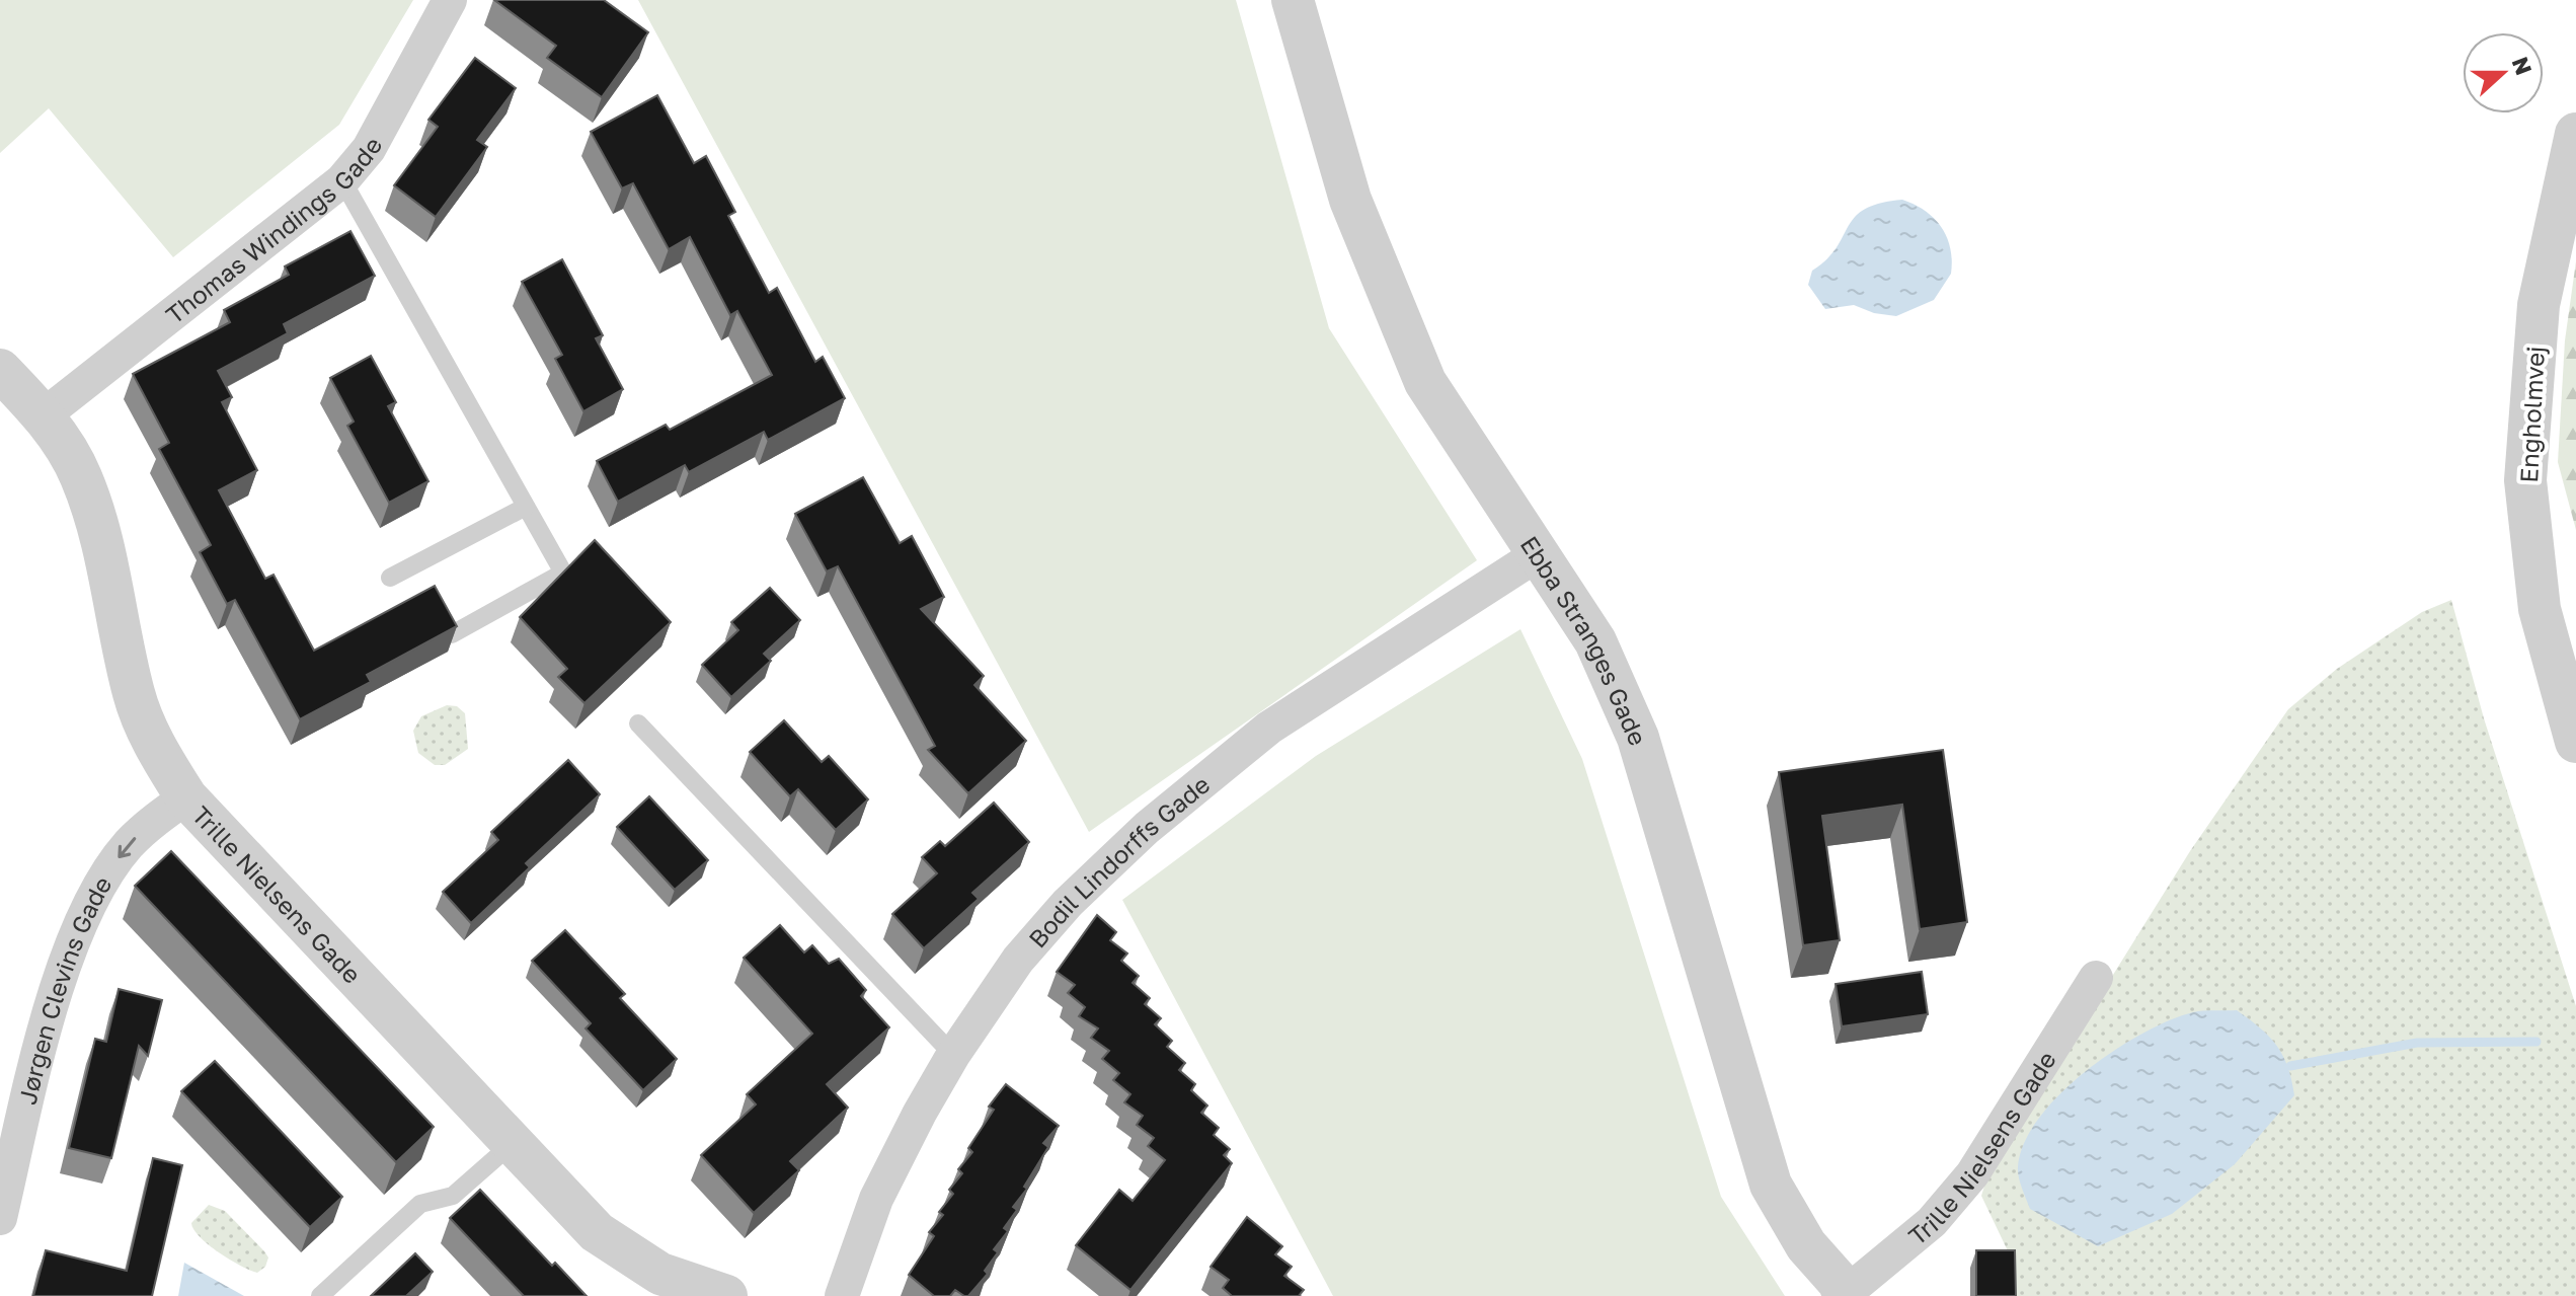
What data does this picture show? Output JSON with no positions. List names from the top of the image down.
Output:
{
  "streets": {
    "street": [
      "Thomas Windings Gade",
      "Engholmvej",
      "Ebba Stranges Gade",
      "Bodil Lindorffs Gade",
      "Trille Nielsens Gade",
      "Jørgen Clevins Gade"
    ]
  },
  "crossings": [
    ["Thomas Windings Gade", "Trille Nielsens Gade"],
    ["Ebba Stranges Gade", "Bodil Lindorffs Gade"],
    ["Ebba Stranges Gade", "Trille Nielsens Gade"],
    ["Trille Nielsens Gade", "Jørgen Clevins Gade"]
  ],
  "one_way": ["Jørgen Clevins Gade"],
  "north": "right"
}
